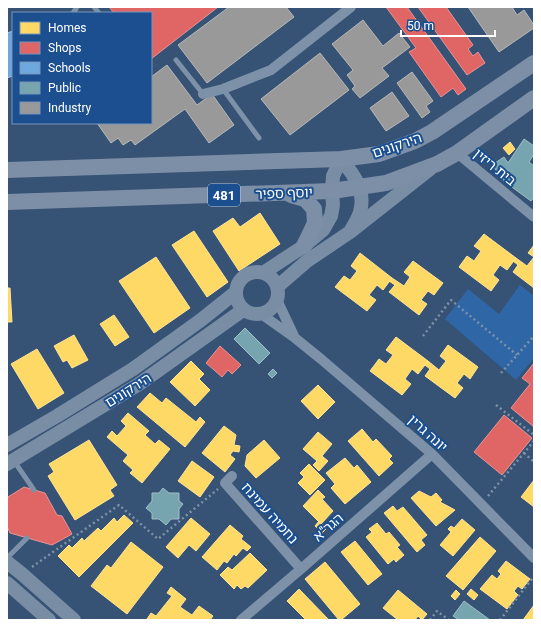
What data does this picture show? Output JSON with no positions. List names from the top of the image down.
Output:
{
  "streets": {
    "main road": ["הירקונים", "יוסף ספיר", "481"],
    "street": [
      "בית ריזין",
      "יונה גרין",
      "נחמיה עמינח",
      "הגר\"א"
    ]
  },
  "crossings": [
    ["הירקונים", "481"],
    ["הירקונים", "יונה גרין"],
    ["בית ריזין", "481"],
    ["יוסף ספיר", "481"],
    ["יונה גרין", "הגר\"א"],
    ["נחמיה עמינח", "הגר\"א"]
  ],
  "legend": [
    "Homes",
    "Shops",
    "Schools",
    "Public",
    "Industry"
  ],
  "scale_bar": "50 m"
}
